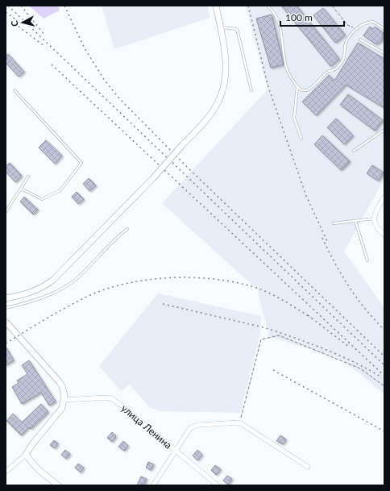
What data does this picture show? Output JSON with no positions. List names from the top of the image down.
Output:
{
  "streets": {
    "street": ["улица Ленина"]
  },
  "scale_bar": "100 m",
  "north": "left"
}
